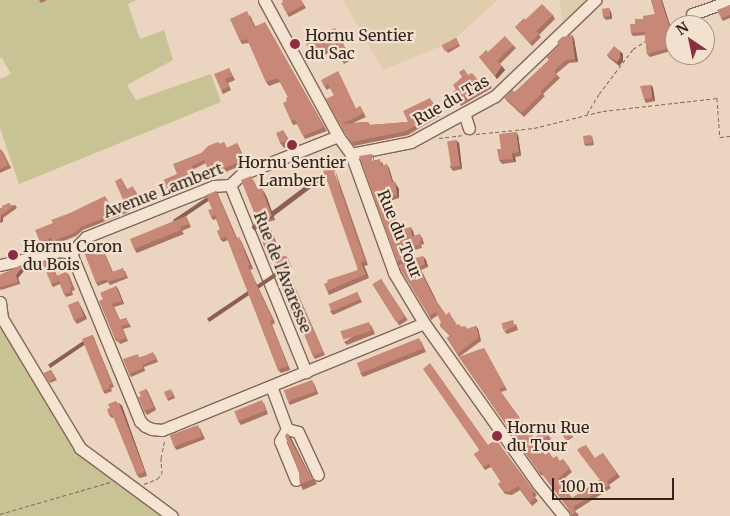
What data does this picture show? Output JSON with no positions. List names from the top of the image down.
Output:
{
  "streets": {
    "street": [
      "Rue du Tas",
      "Avenue Lambert",
      "Rue du Tour",
      "Rue de l'Avaresse"
    ]
  },
  "crossings": [
    ["Rue du Tas", "Rue du Tour"],
    ["Avenue Lambert", "Rue du Tour"],
    ["Avenue Lambert", "Rue de l'Avaresse"]
  ],
  "places": [
    "Hornu Sentier du Sac",
    "Hornu Sentier Lambert",
    "Hornu Coron du Bois",
    "Hornu Rue du Tour"
  ],
  "scale_bar": "100 m",
  "north": "top left"
}
